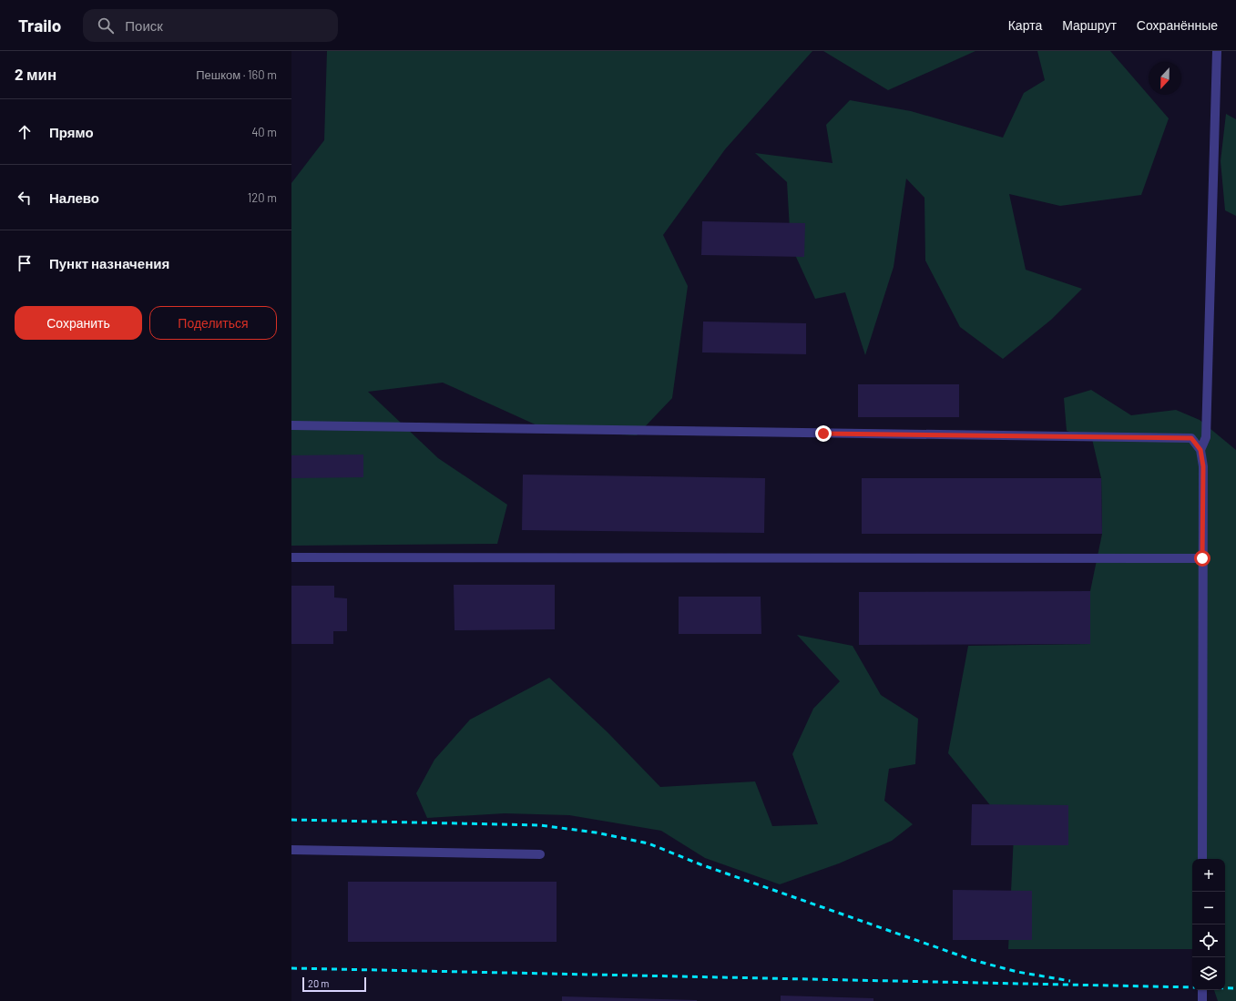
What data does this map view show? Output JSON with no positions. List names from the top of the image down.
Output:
{
  "scale_bar": "20 m",
  "north": "bottom",
  "page": {
    "header": "Trailo",
    "search": "Поиск",
    "nav": ["Карта", "Маршрут", "Сохранённые"],
    "heading": ["2 мин", "Пешком · 160 m"],
    "list": [
      ["Прямо", "40 m"],
      ["Налево", "120 m"],
      "Пункт назначения"
    ],
    "buttons": ["Сохранить", "Поделиться"],
    "map_buttons": ["+", "−"],
    "scale": "20 m"
  }
}
